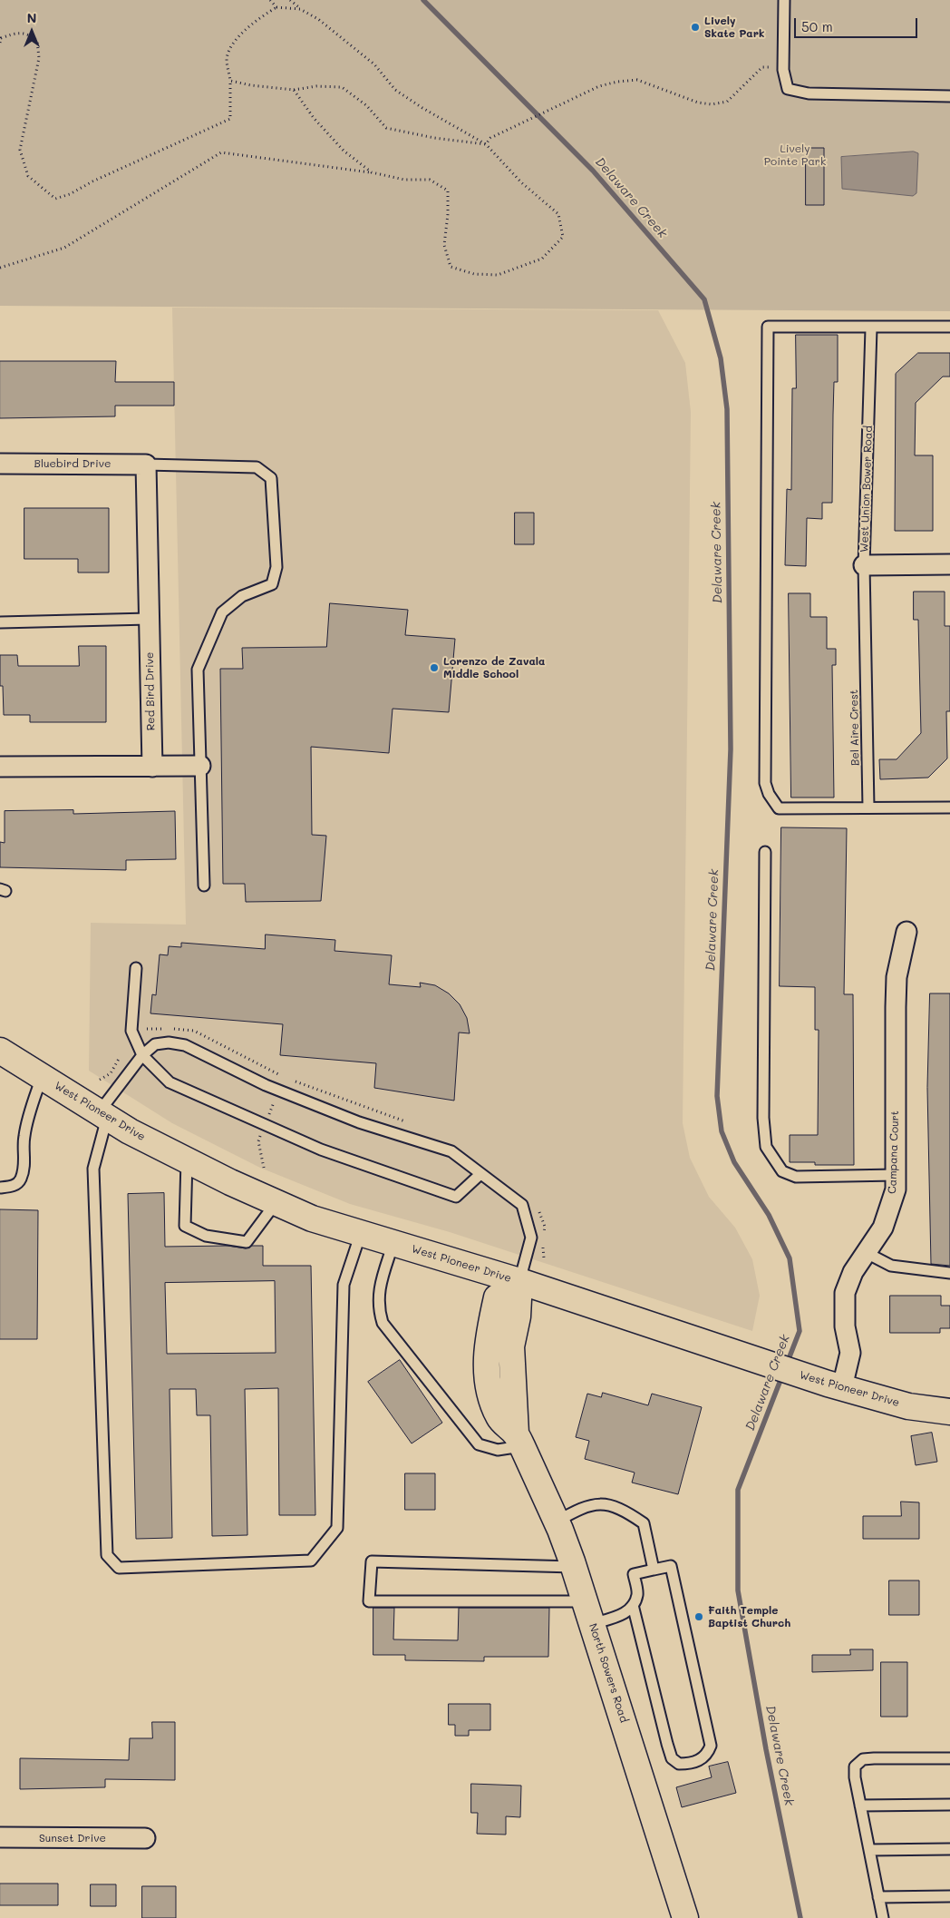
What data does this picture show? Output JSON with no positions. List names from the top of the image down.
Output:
{
  "streets": {
    "main road": ["West Pioneer Drive", "North Sowers Road"],
    "street": [
      "Bluebird Drive",
      "West Union Bower Road",
      "Red Bird Drive",
      "Campana Court",
      "Sunset Drive"
    ],
    "lane": ["Bel Aire Crest"]
  },
  "crossings": [
    ["Bluebird Drive", "Red Bird Drive"],
    ["West Union Bower Road", "Bel Aire Crest"],
    ["West Pioneer Drive", "Campana Court"],
    ["West Pioneer Drive", "North Sowers Road"]
  ],
  "water": ["Delaware Creek"],
  "parks": ["Lively Pointe Park"],
  "places": ["Lively Skate Park", "Lorenzo de Zavala Middle School", "Faith Temple Baptist Church"],
  "scale_bar": "50 m",
  "north": "top"
}
